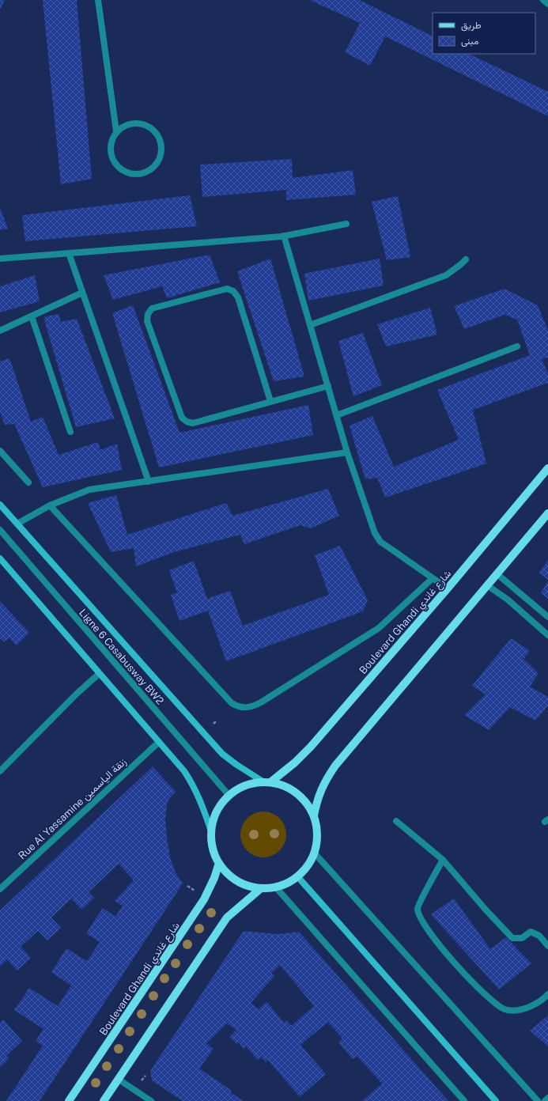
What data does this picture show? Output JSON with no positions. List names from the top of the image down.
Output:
{
  "streets": {
    "main road": ["Boulevard Ghandi شارع غاندي"],
    "street": ["Ligne 6 Casabusway BW2", "Rue Al Yassamine زنقة الياسمين"]
  },
  "crossings": [
    ["Boulevard Ghandi شارع غاندي", "Ligne 6 Casabusway BW2"]
  ],
  "legend": ["طريق", "مبنى"]
}
